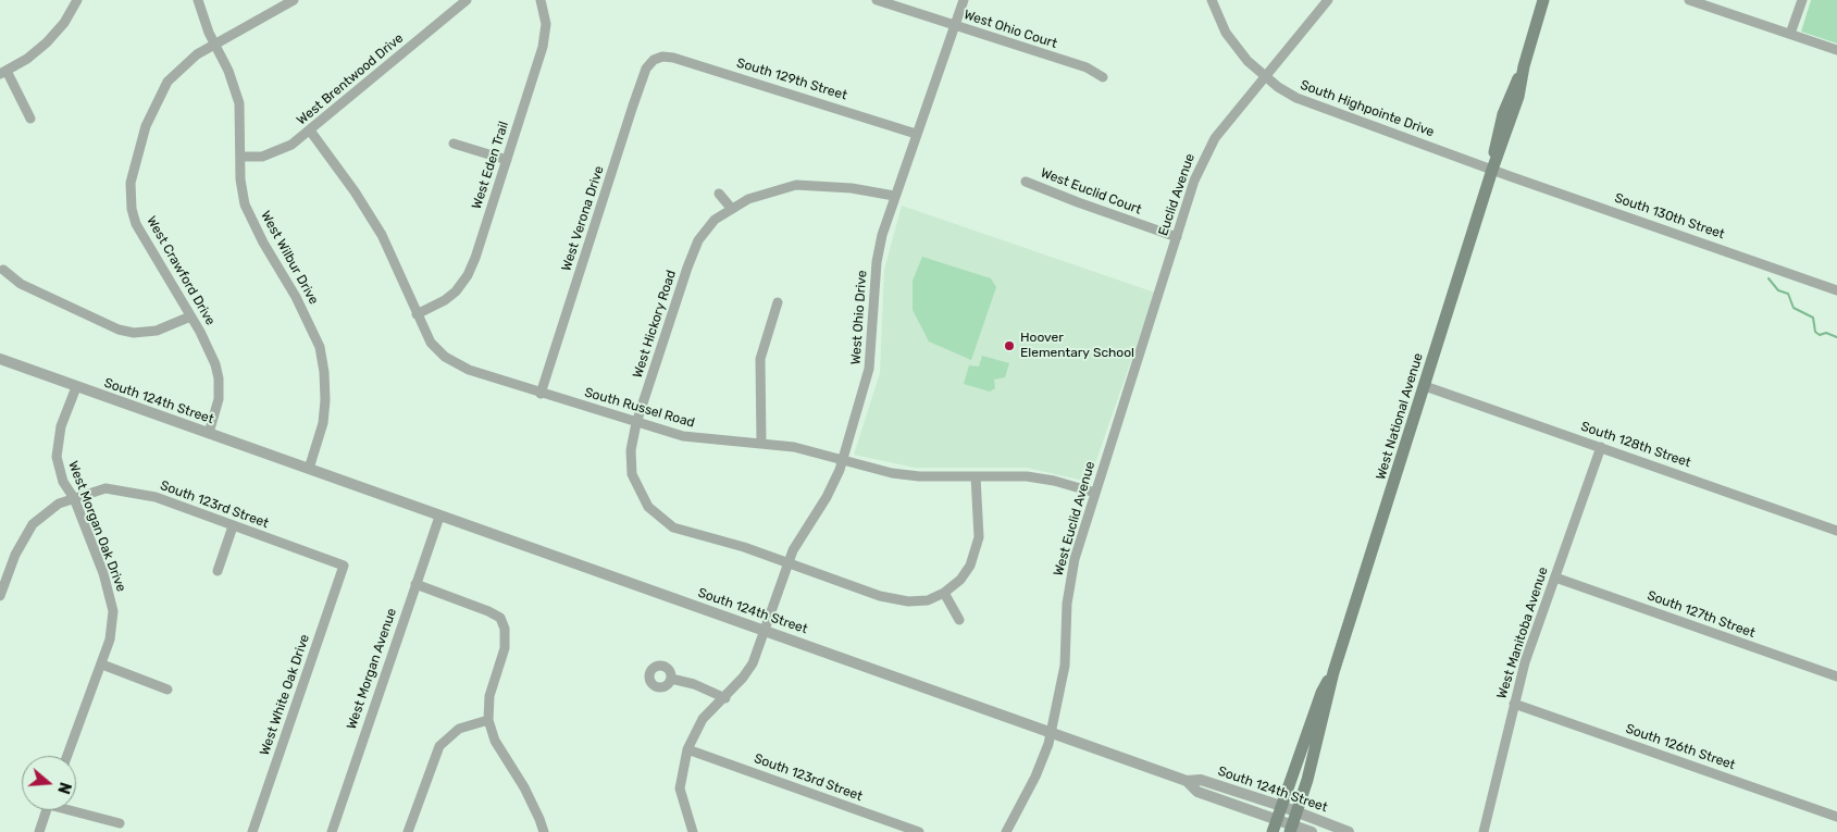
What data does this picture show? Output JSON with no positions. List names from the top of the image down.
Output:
{
  "streets": {
    "main road": ["West National Avenue"],
    "street": [
      "West Ohio Court",
      "West Brentwood Drive",
      "South 129th Street",
      "South Highpointe Drive",
      "West Eden Trail",
      "West Euclid Court",
      "Euclid Avenue",
      "South 130th Street",
      "West Verona Drive",
      "West Wilbur Drive",
      "West Crawford Drive",
      "West Ohio Drive",
      "West Hickory Road",
      "South 124th Street",
      "South Russel Road",
      "South 128th Street",
      "South 123rd Street",
      "West Euclid Avenue",
      "West Morgan Oak Drive",
      "South 127th Street",
      "West Manitoba Avenue",
      "West Morgan Avenue",
      "West White Oak Drive",
      "South 126th Street"
    ]
  },
  "crossings": [
    ["West Ohio Court", "West Ohio Drive"],
    ["West Brentwood Drive", "West Wilbur Drive"],
    ["West Brentwood Drive", "South Russel Road"],
    ["South 129th Street", "West Verona Drive"],
    ["South 129th Street", "West Ohio Drive"],
    ["South Highpointe Drive", "Euclid Avenue"],
    ["South Highpointe Drive", "South 130th Street"],
    ["South Highpointe Drive", "West National Avenue"],
    ["West Eden Trail", "South Russel Road"],
    ["West Euclid Court", "Euclid Avenue"],
    ["Euclid Avenue", "West Euclid Avenue"],
    ["South 130th Street", "West National Avenue"],
    ["West Verona Drive", "South Russel Road"],
    ["West Wilbur Drive", "West Crawford Drive"],
    ["West Wilbur Drive", "South 124th Street"],
    ["West Crawford Drive", "South 124th Street"],
    ["West Ohio Drive", "West Hickory Road"],
    ["West Ohio Drive", "South 124th Street"],
    ["West Ohio Drive", "South Russel Road"],
    ["West Ohio Drive", "South 123rd Street"],
    ["West Hickory Road", "South Russel Road"],
    ["South 124th Street", "West National Avenue"],
    ["South 124th Street", "West Euclid Avenue"],
    ["South 124th Street", "West Morgan Oak Drive"],
    ["South 124th Street", "West Morgan Avenue"],
    ["South Russel Road", "West Euclid Avenue"],
    ["West National Avenue", "South 128th Street"],
    ["South 128th Street", "West Manitoba Avenue"],
    ["South 123rd Street", "West Morgan Oak Drive"],
    ["South 123rd Street", "West White Oak Drive"],
    ["South 127th Street", "West Manitoba Avenue"],
    ["West Manitoba Avenue", "South 126th Street"]
  ],
  "places": ["Hoover Elementary School"],
  "north": "right"
}
